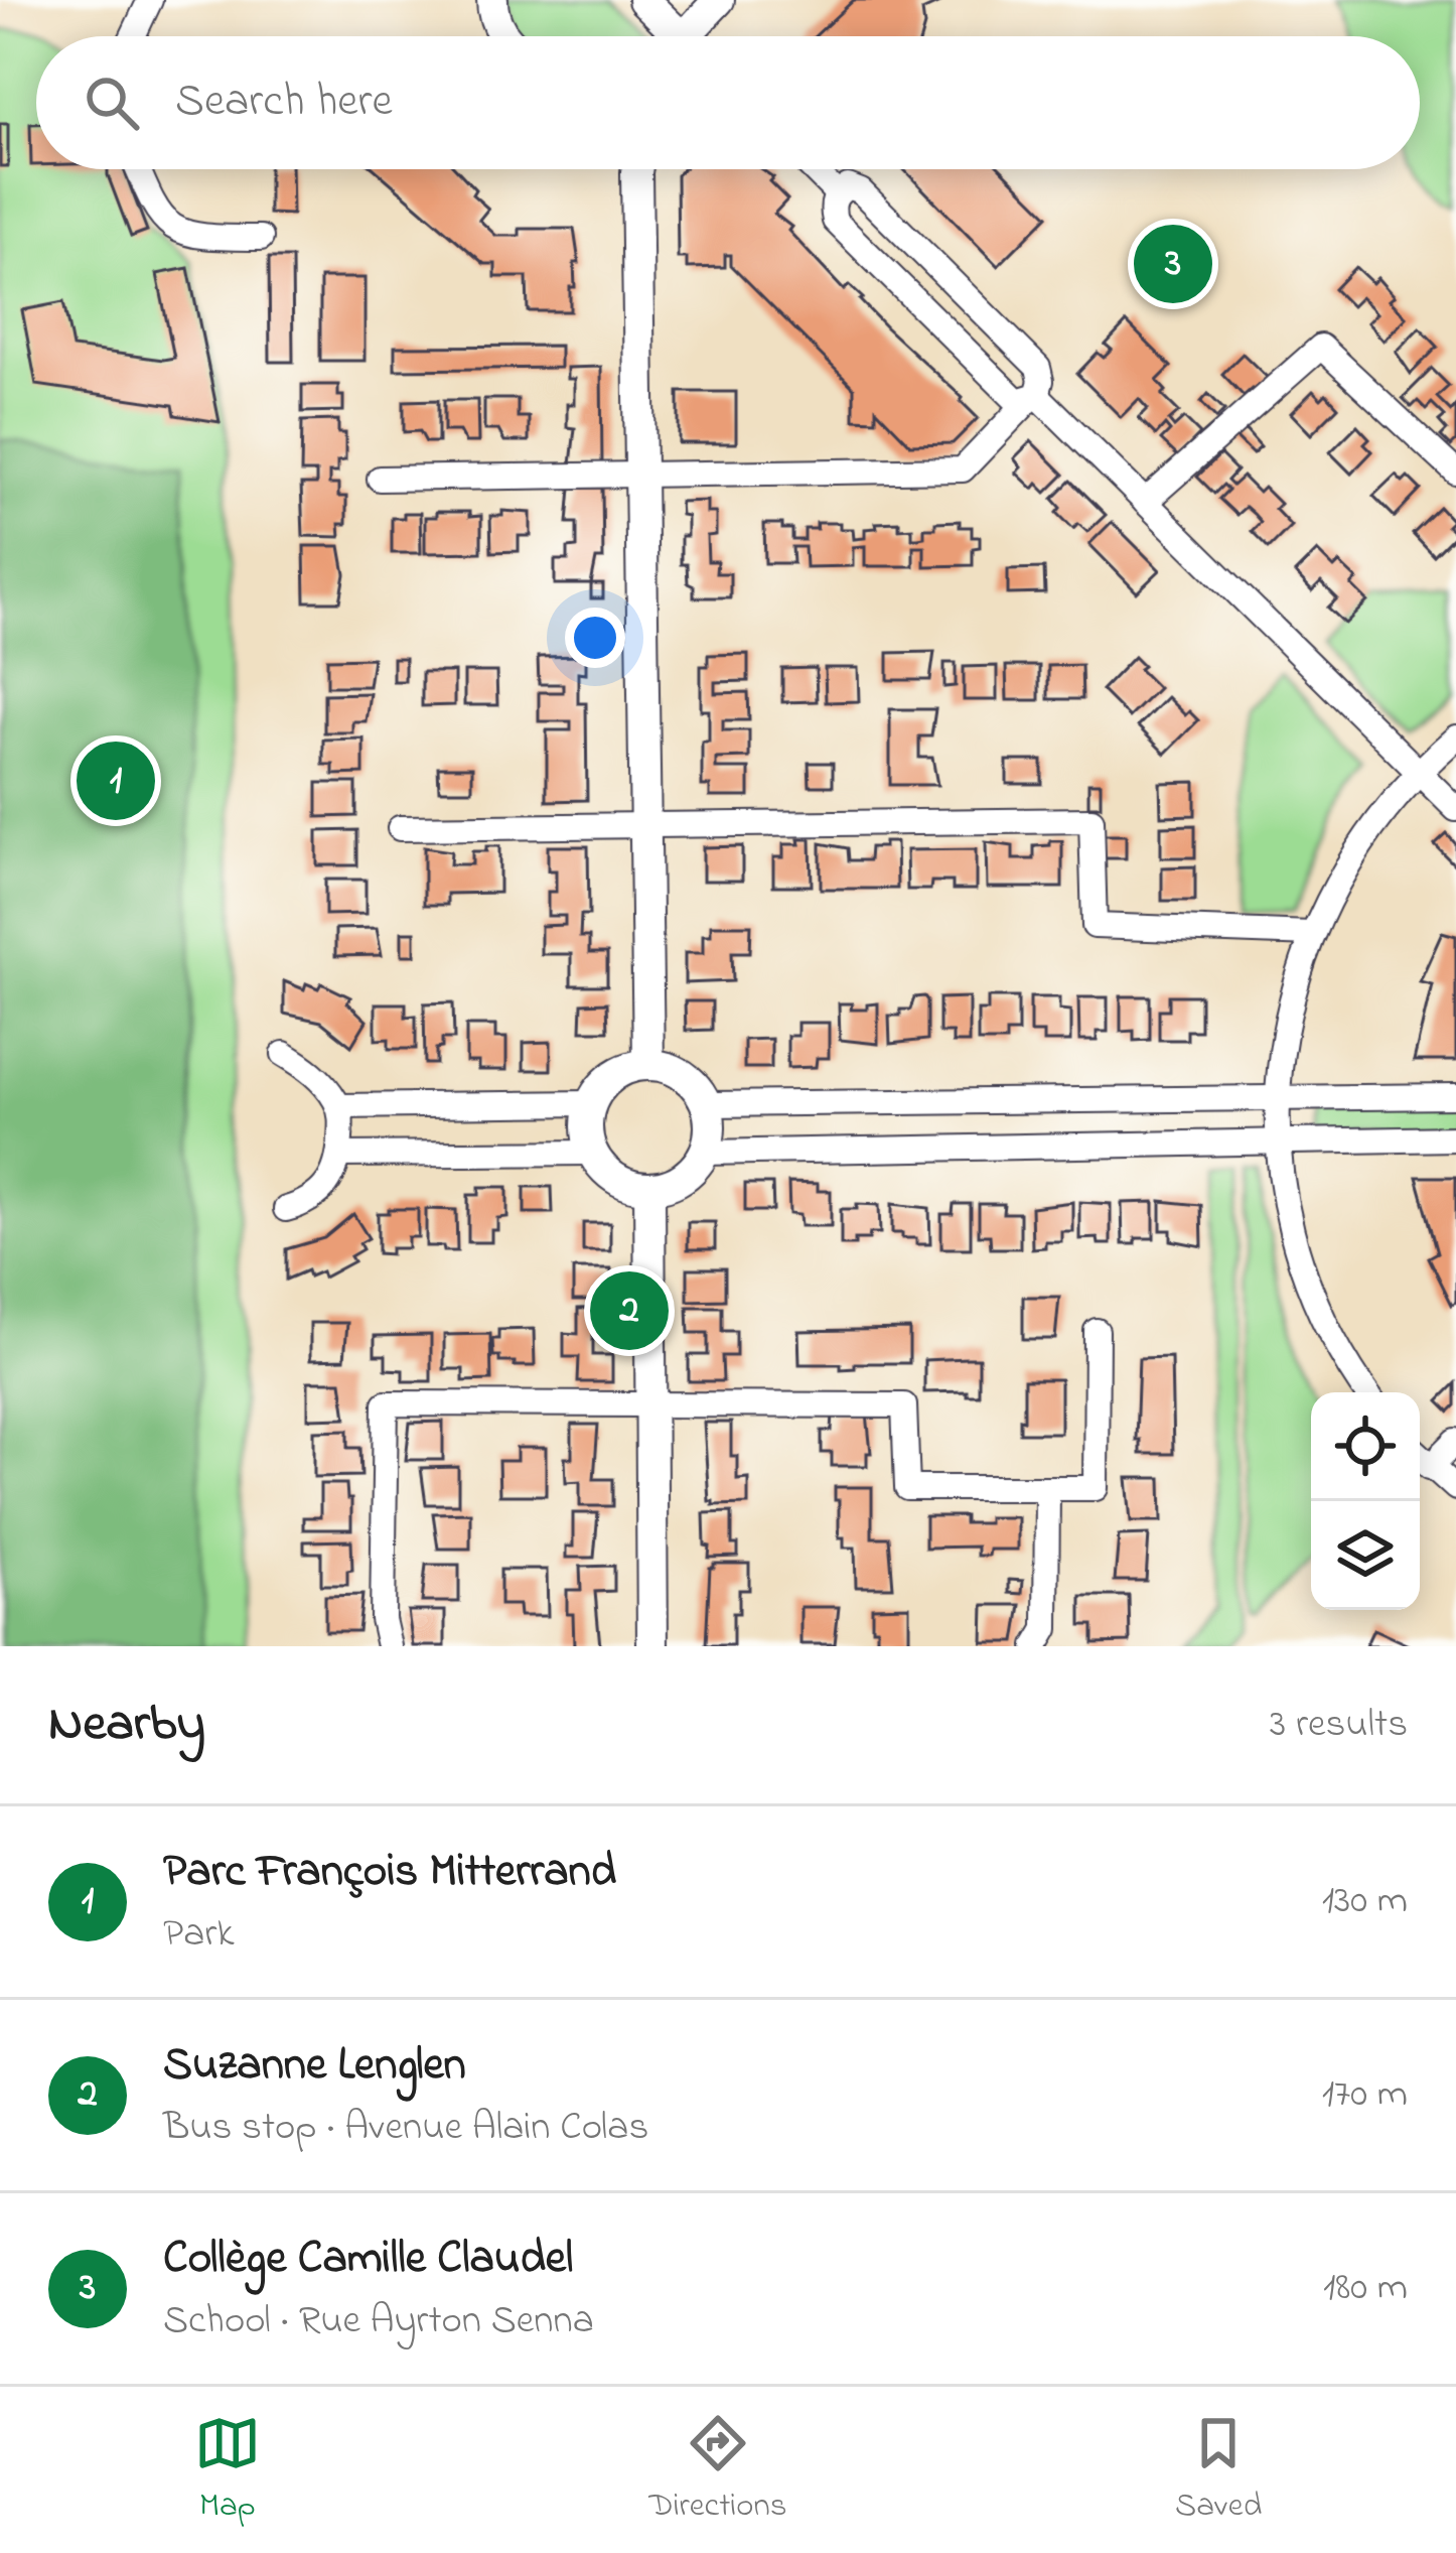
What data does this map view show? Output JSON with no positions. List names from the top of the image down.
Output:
{
  "page": {
    "search": "Search here",
    "pins": ["3", "1", "2"],
    "heading": ["Nearby", "3 results"],
    "list": [
      {
        "mark": "1",
        "name": "Parc François Mitterrand",
        "note": "Park",
        "value": "130 m"
      },
      {
        "mark": "2",
        "name": "Suzanne Lenglen",
        "note": "Bus stop · Avenue Alain Colas",
        "value": "170 m"
      },
      {
        "mark": "3",
        "name": "Collège Camille Claudel",
        "note": "School · Rue Ayrton Senna",
        "value": "180 m"
      }
    ],
    "nav": ["Map", "Directions", "Saved"]
  }
}
